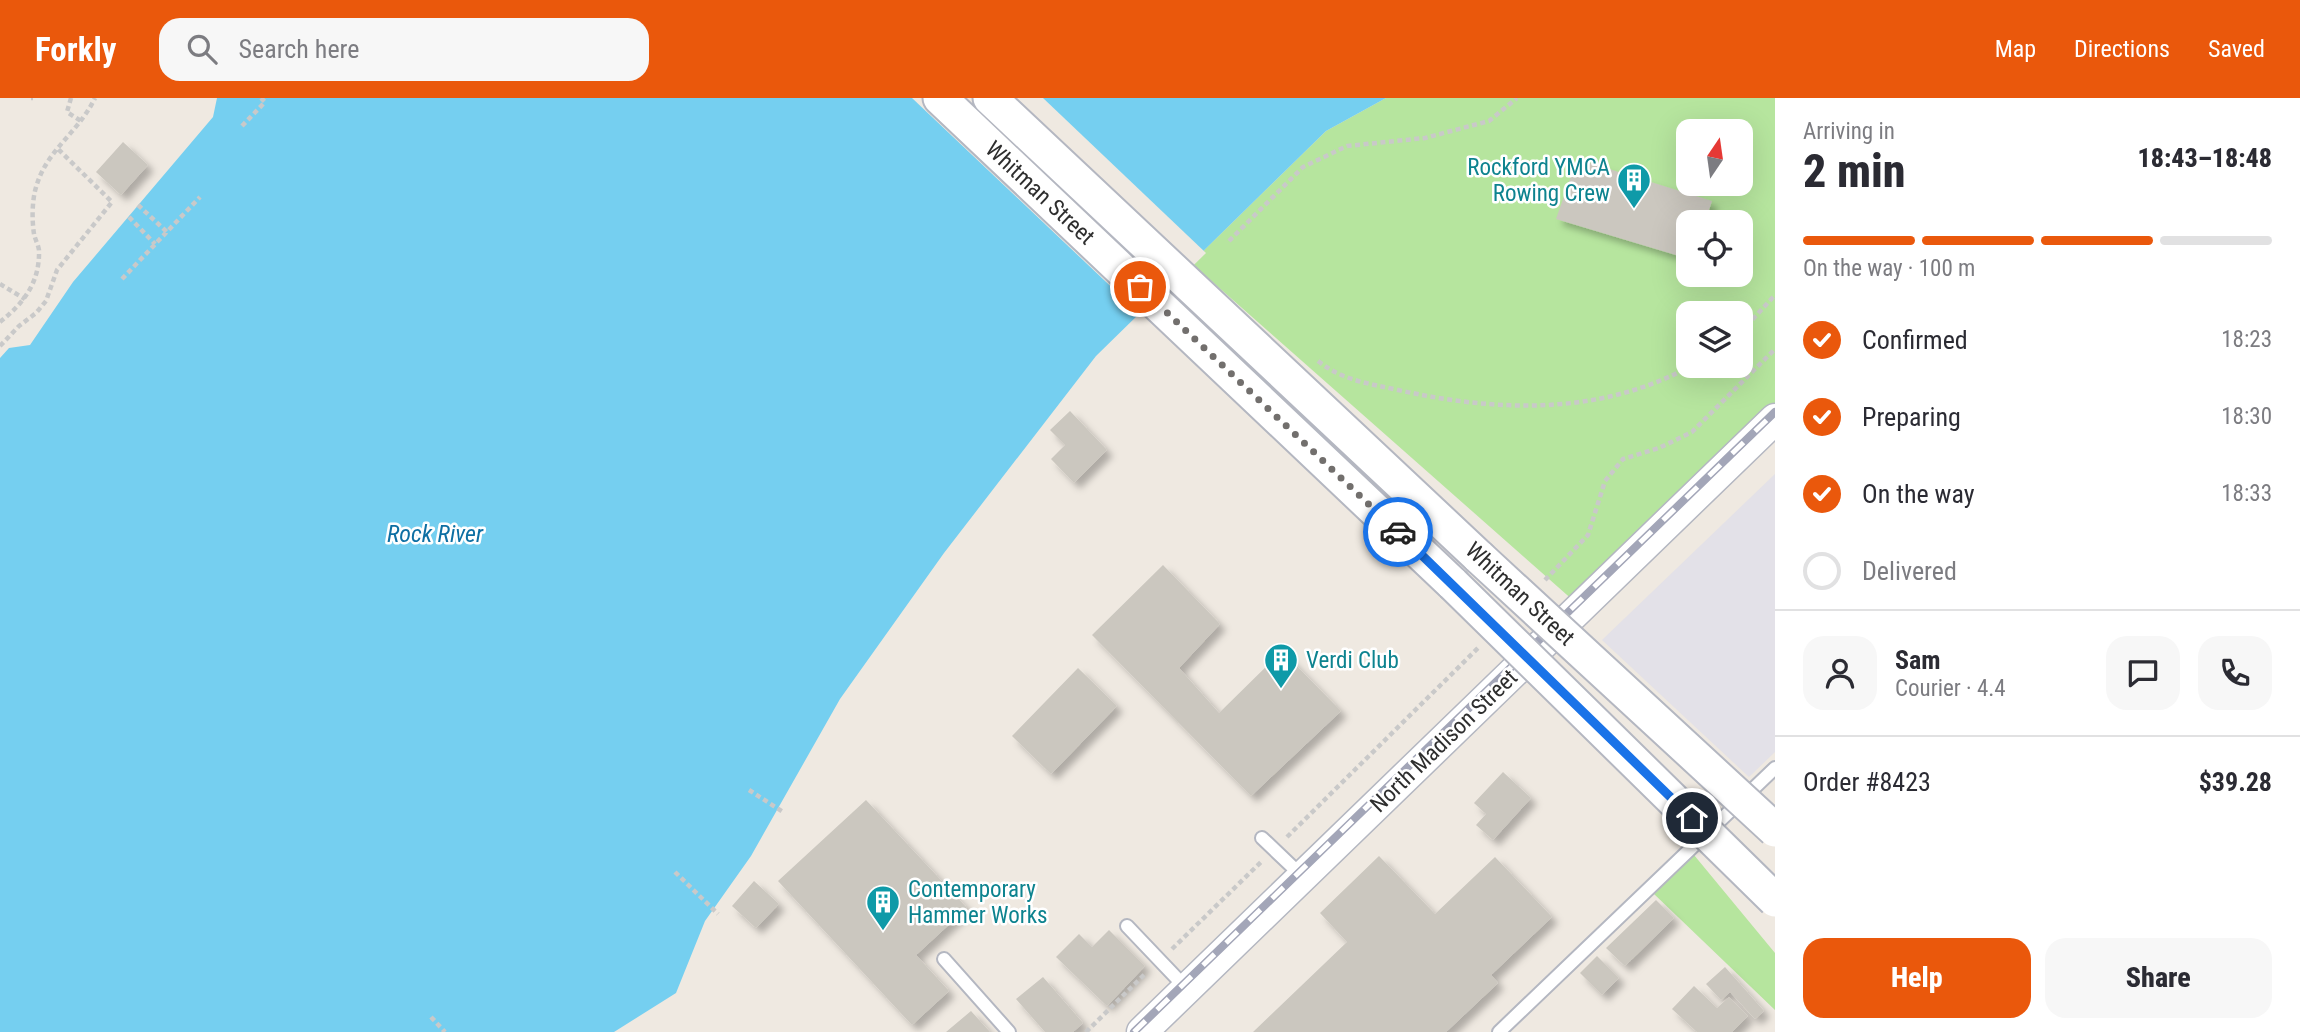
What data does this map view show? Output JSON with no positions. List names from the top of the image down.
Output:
{
  "streets": {
    "main road": ["Whitman Street"],
    "street": ["North Madison Street"]
  },
  "water": ["Rock River"],
  "places": {
    "building": ["Rockford YMCA Rowing Crew", "Verdi Club", "Contemporary Hammer Works"]
  },
  "north": "top",
  "page": {
    "header": "Forkly",
    "search": "Search here",
    "nav": ["Map", "Directions", "Saved"],
    "heading": ["2 min", "Arriving in", "18:43–18:48"],
    "panel": [
      "Sam",
      "Courier · 4.4",
      "Order #8423",
      "$39.28"
    ],
    "bar": "On the way · 100 m",
    "list": [
      ["Confirmed", "18:23"],
      ["Preparing", "18:30"],
      ["On the way", "18:33"],
      "Delivered"
    ],
    "buttons": ["Help", "Share"]
  }
}
